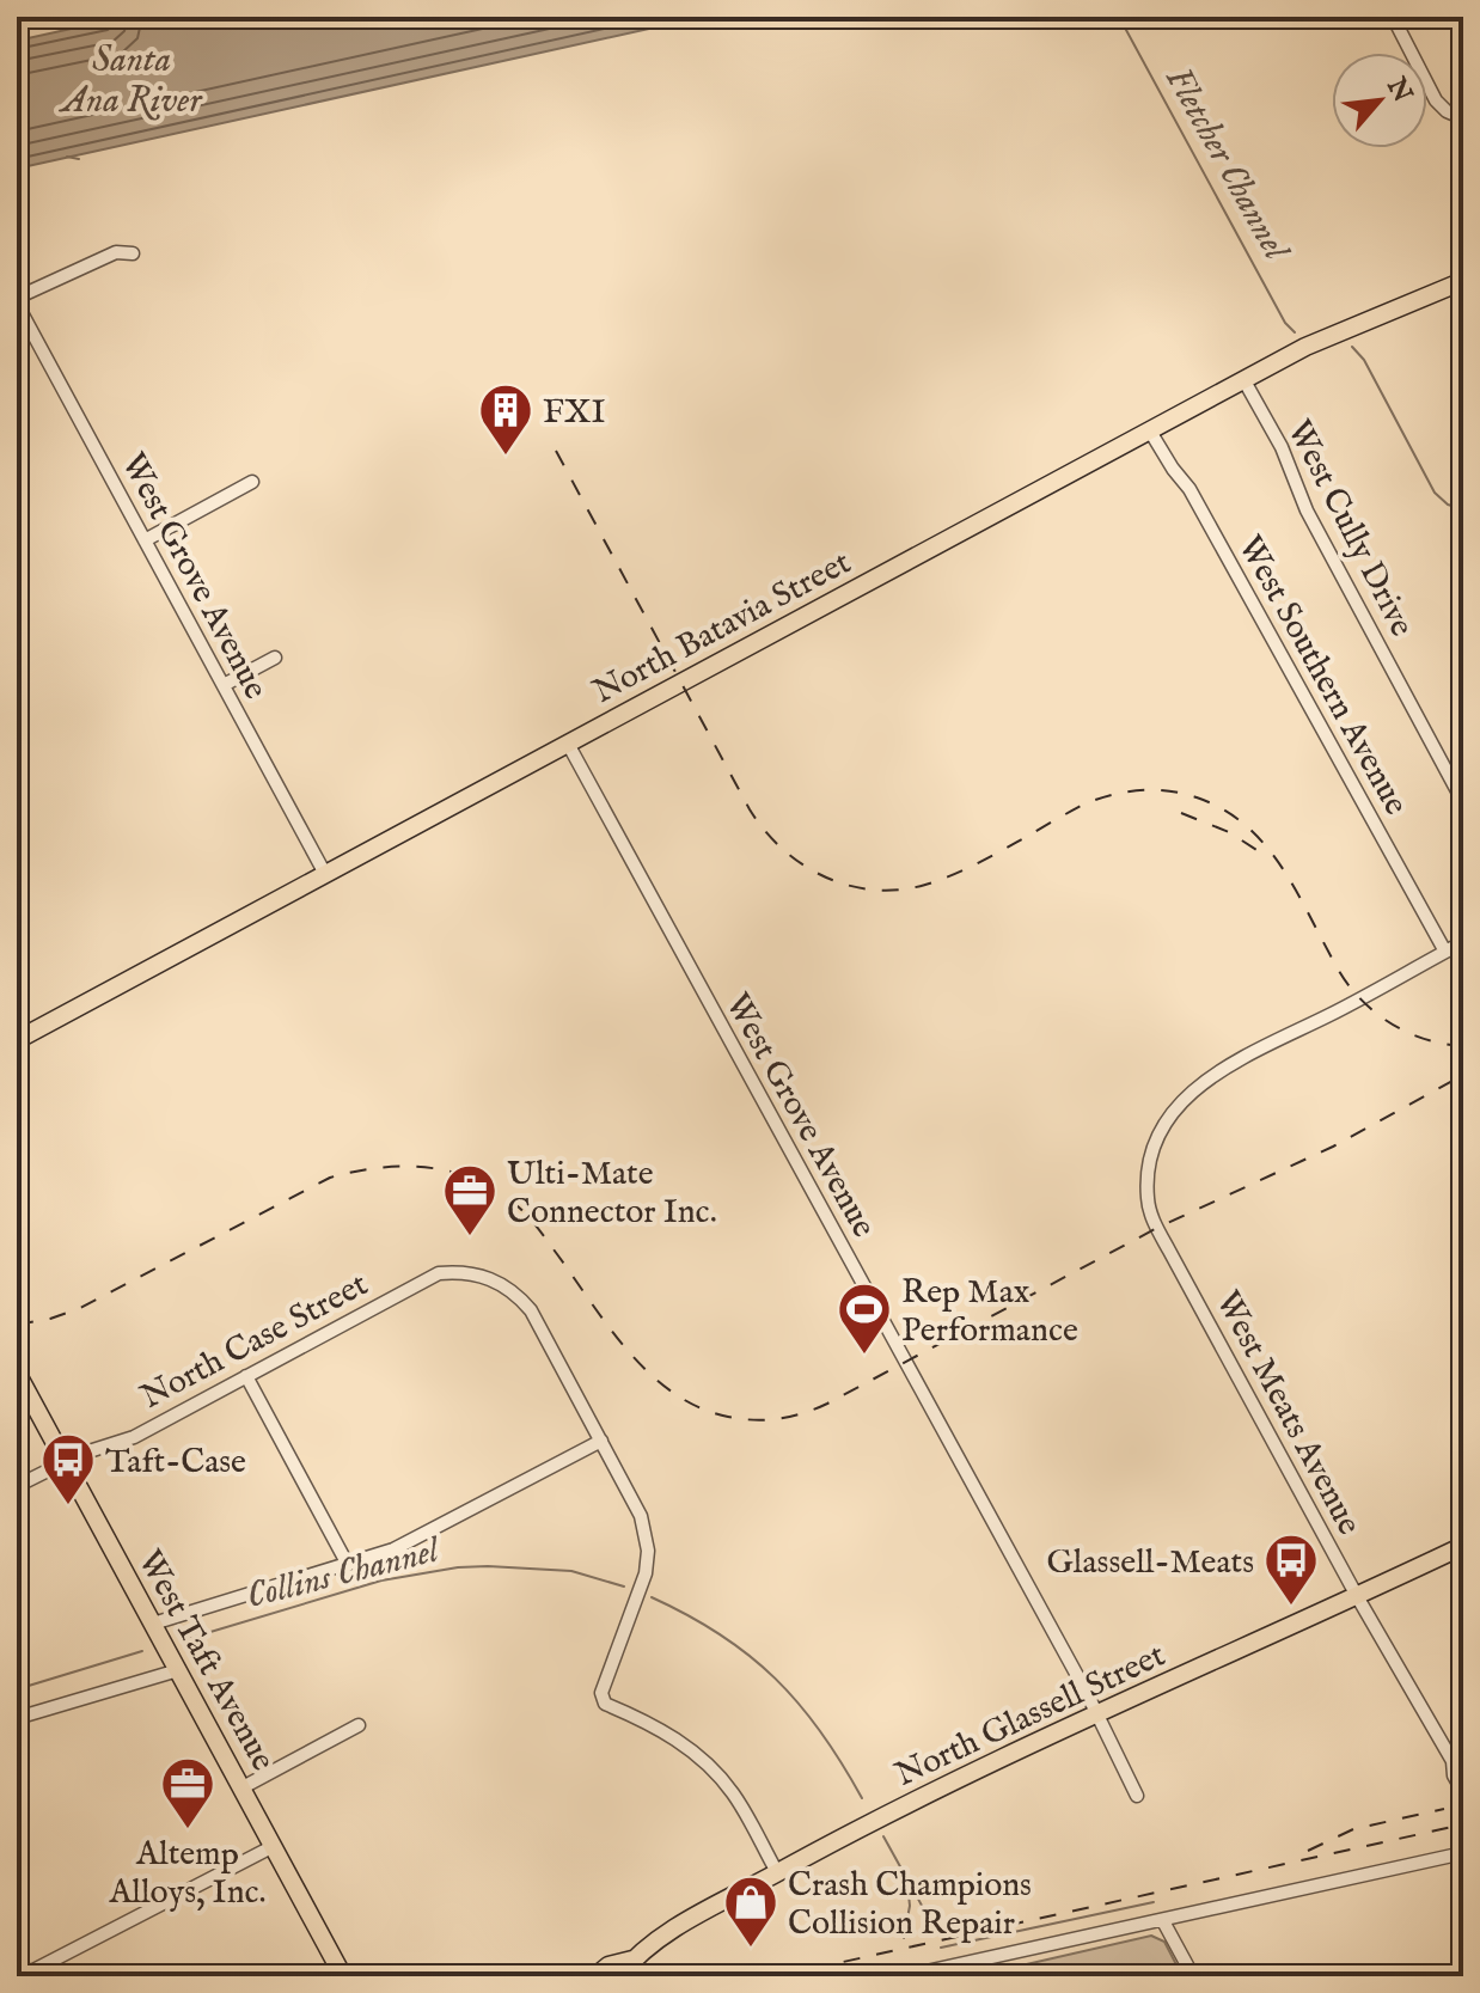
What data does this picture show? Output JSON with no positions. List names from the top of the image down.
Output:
{
  "streets": {
    "main road": ["North Batavia Street", "West Taft Avenue", "North Glassell Street"],
    "street": [
      "West Cully Drive",
      "West Grove Avenue",
      "West Southern Avenue",
      "North Case Street",
      "West Meats Avenue"
    ]
  },
  "crossings": [
    ["West Cully Drive", "North Batavia Street"],
    ["West Grove Avenue", "North Batavia Street"],
    ["West Grove Avenue", "North Glassell Street"],
    ["North Batavia Street", "West Southern Avenue"],
    ["West Southern Avenue", "West Meats Avenue"],
    ["North Case Street", "West Taft Avenue"],
    ["West Meats Avenue", "North Glassell Street"]
  ],
  "water": ["Santa Ana River", "Fletcher Channel", "Collins Channel"],
  "places": {
    "building": ["FXI"],
    "office": ["Ulti-Mate Connector Inc.", "Altemp Alloys, Inc."],
    "sports": ["Rep Max Performance"],
    "bus stop": ["Taft-Case", "Glassell-Meats"],
    "shop": ["Crash Champions Collision Repair"]
  },
  "north": "top right"
}
